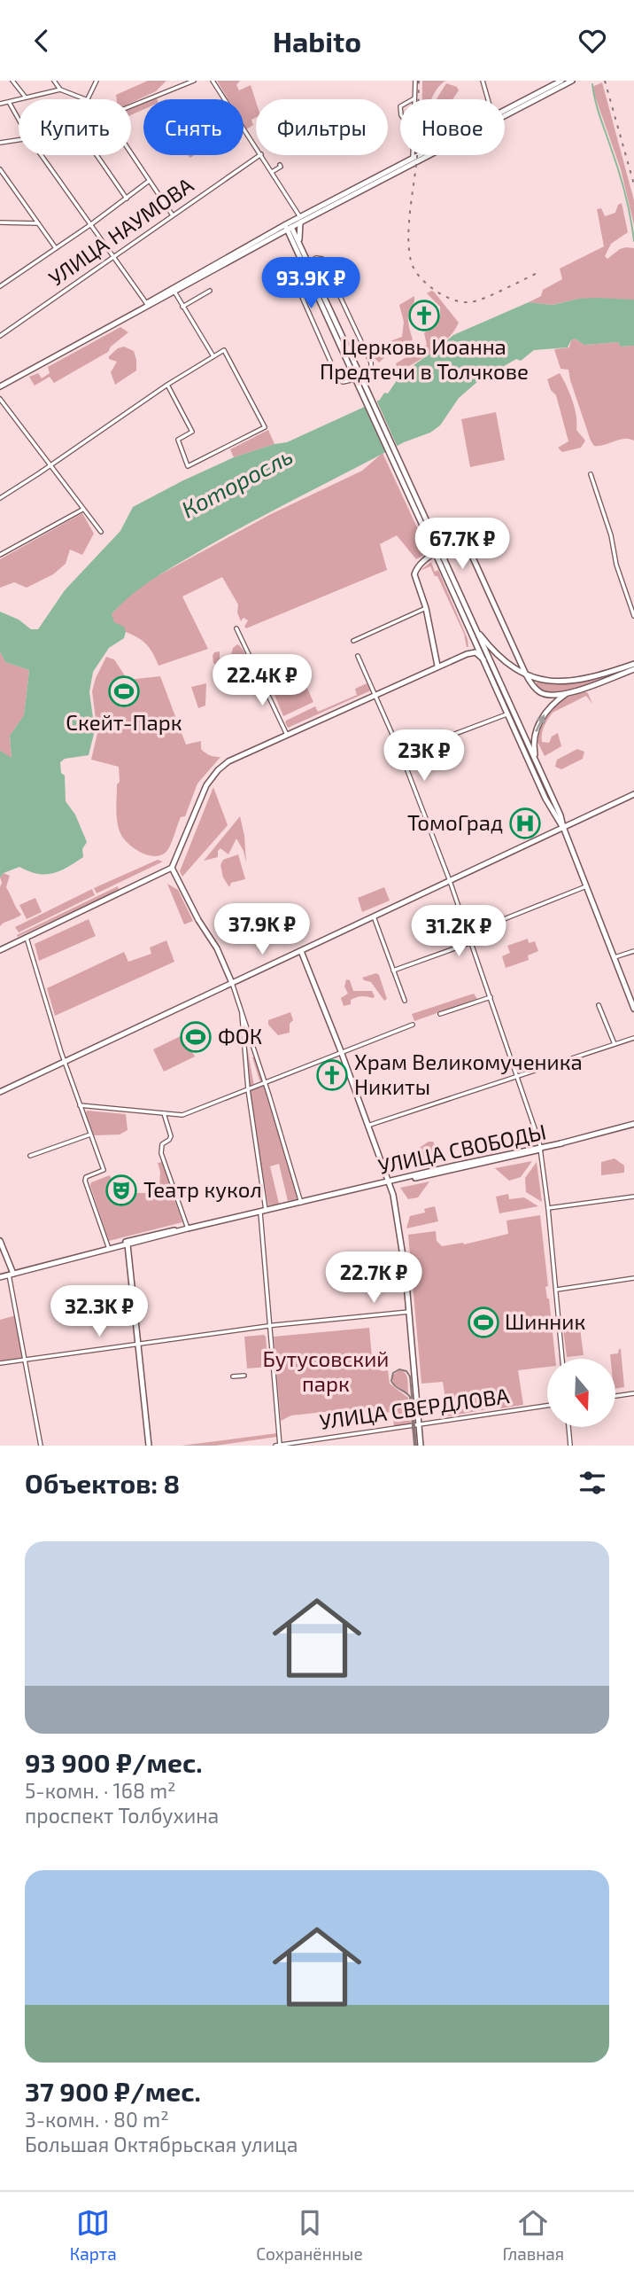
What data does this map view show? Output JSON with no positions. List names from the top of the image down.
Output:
{
  "streets": {
    "main road": ["УЛИЦА СВОБОДЫ"],
    "street": ["УЛИЦА НАУМОВА", "УЛИЦА СВЕРДЛОВА"]
  },
  "water": ["Которосль"],
  "parks": ["Бутусовский парк"],
  "places": {
    "church": ["Церковь Иоанна Предтечи в Толчкове", "Храм Великомученика Никиты"],
    "sports": ["Скейт-Парк", "ФОК", "Шинник"],
    "hospital": ["ТомоГрад"],
    "theatre": ["Театр кукол"]
  },
  "north": "bottom",
  "page": {
    "header": "Habito",
    "chip": [
      "Купить",
      "Снять",
      "Фильтры",
      "Новое"
    ],
    "price": [
      "93.9K ₽",
      "67.7K ₽",
      "22.4K ₽",
      "23K ₽",
      "37.9K ₽",
      "31.2K ₽",
      "22.7K ₽",
      "32.3K ₽"
    ],
    "heading": "Объектов: 8",
    "list": [
      {
        "name": "93 900 ₽/мес.",
        "note": "5-комн. · 168 m² · проспект Толбухина"
      },
      {
        "name": "37 900 ₽/мес.",
        "note": "3-комн. · 80 m² · Большая Октябрьская улица"
      }
    ],
    "tabs": ["Карта", "Сохранённые", "Главная"]
  }
}
